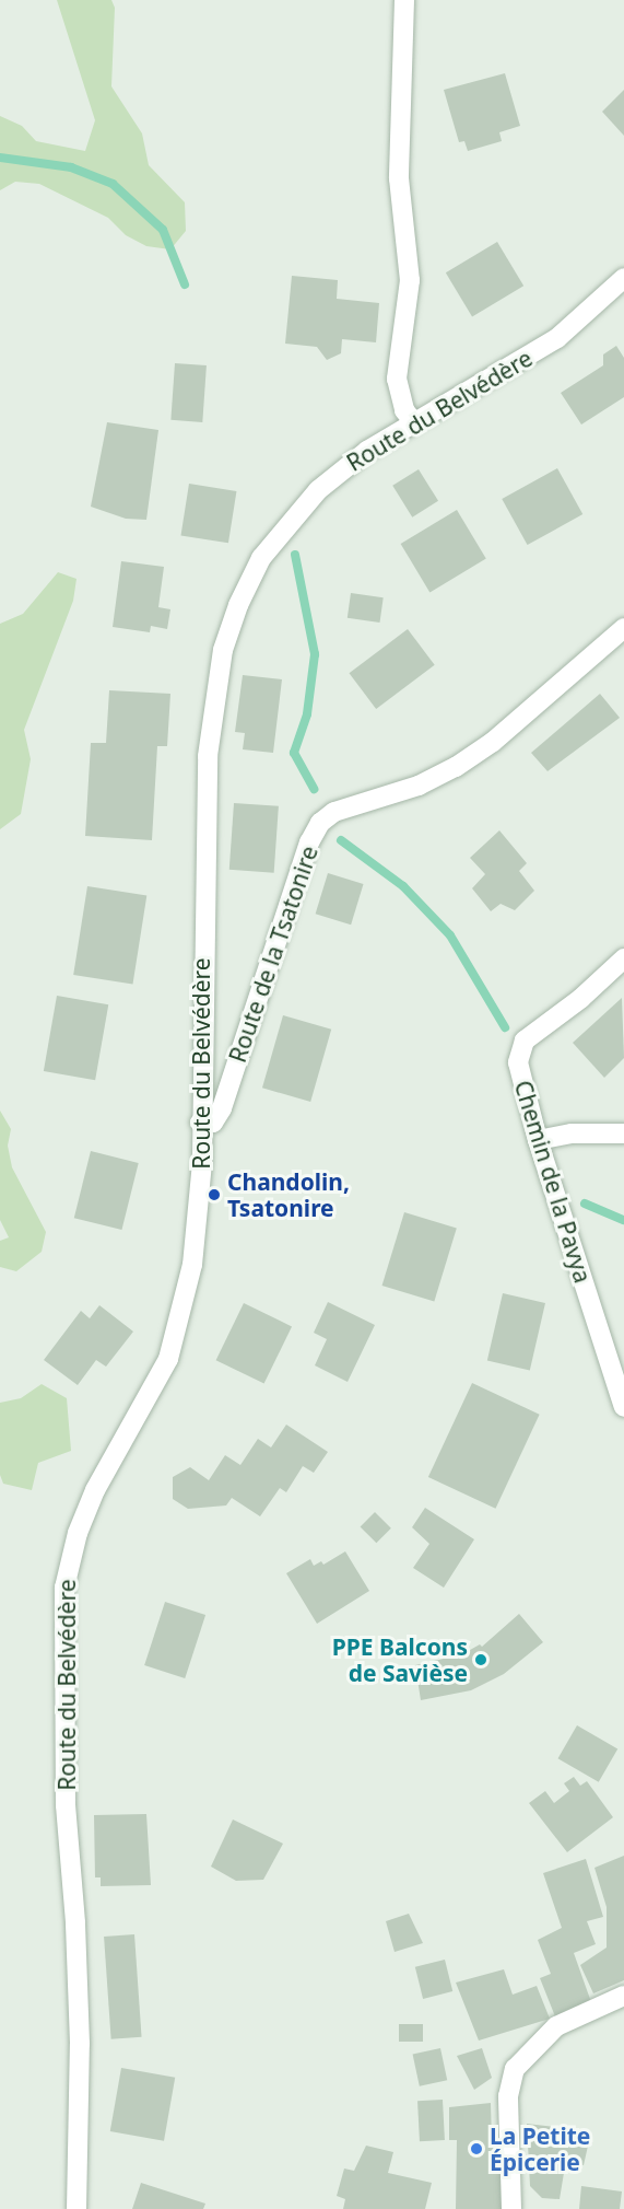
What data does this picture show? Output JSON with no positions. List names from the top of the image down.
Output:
{
  "streets": {
    "street": ["Route du Belvédère", "Route de la Tsatonire", "Chemin de la Pavya"]
  },
  "crossings": [
    ["Route du Belvédère", "Route de la Tsatonire"]
  ],
  "places": ["Chandolin, Tsatonire", "PPE Balcons de Savièse", "La Petite Épicerie"]
}
